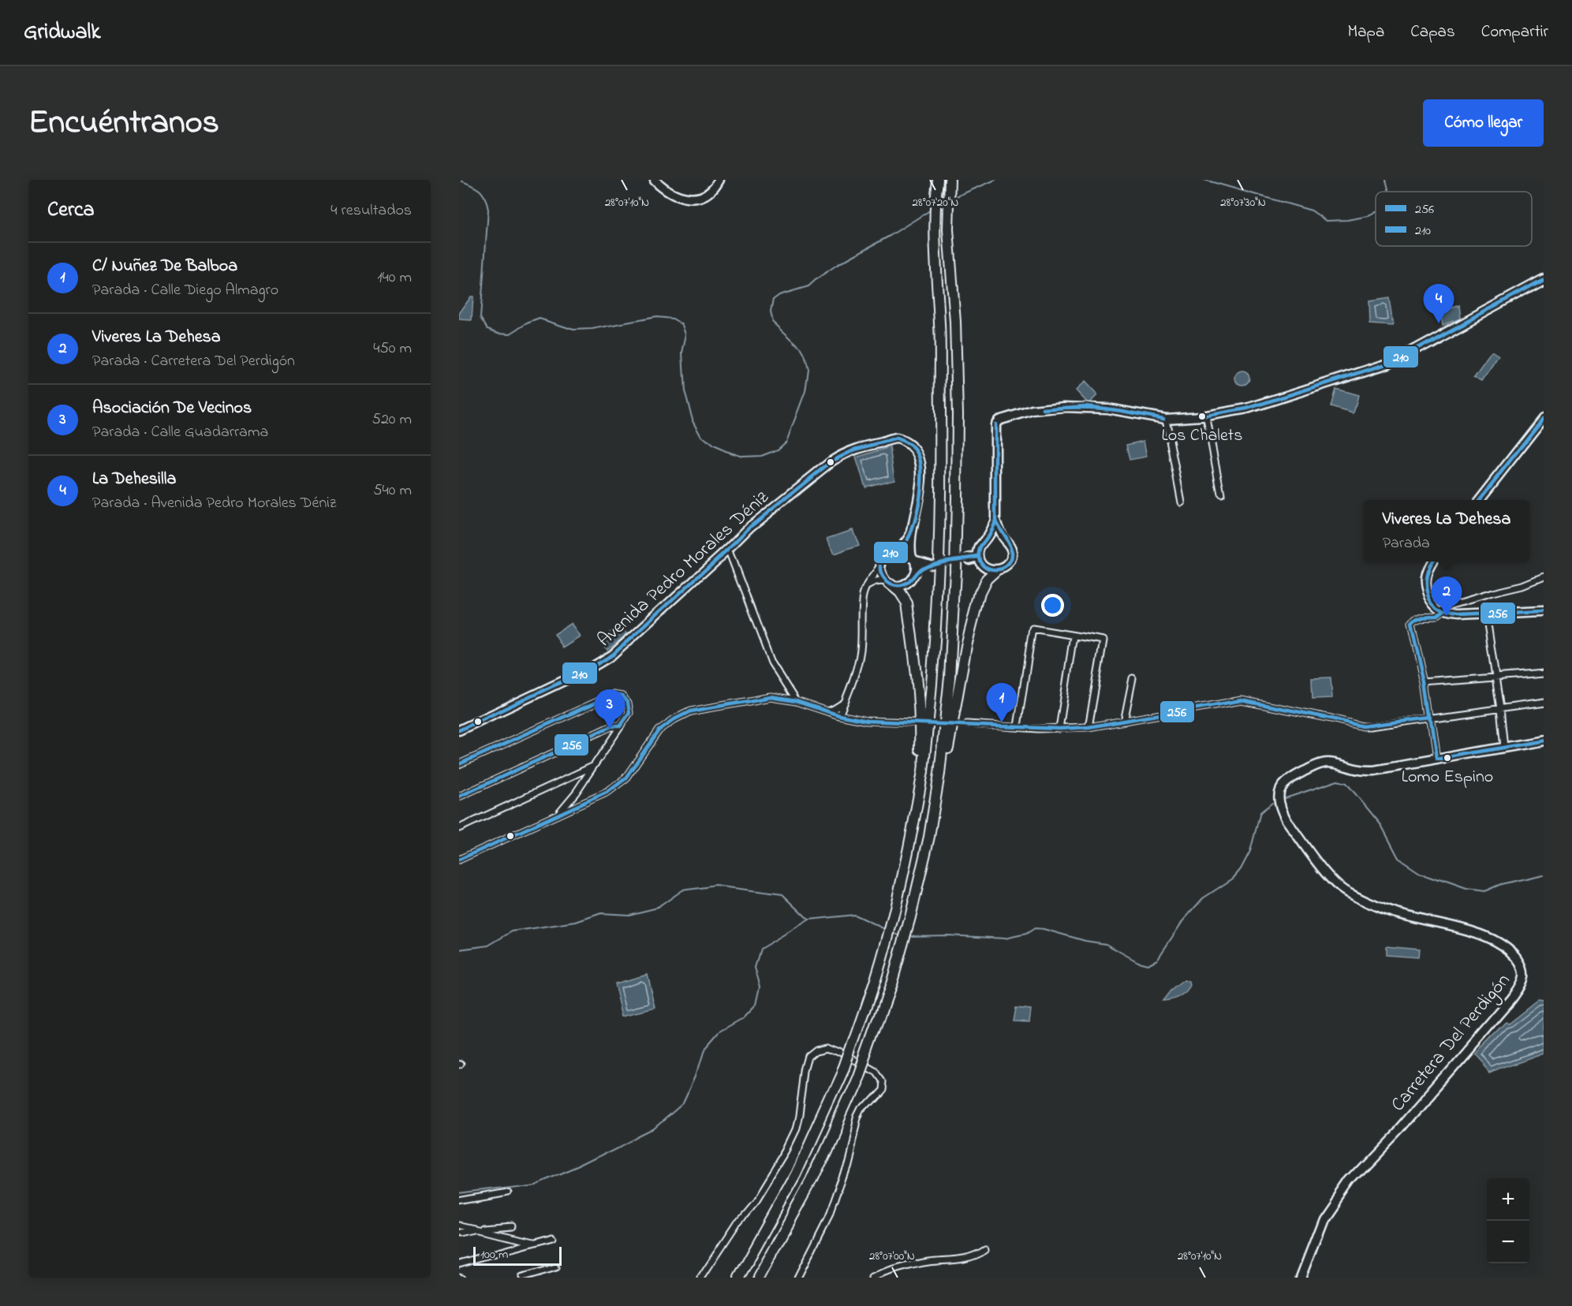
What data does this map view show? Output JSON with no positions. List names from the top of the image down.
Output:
{
  "streets": {
    "street": ["Avenida Pedro Morales Déniz", "Carretera Del Perdigón"]
  },
  "places": ["Los Chalets", "Lomo Espino"],
  "lines": ["transit line 210", "transit line 256"],
  "legend": ["256", "210"],
  "scale_bar": "100 m",
  "page": {
    "header": "Gridwalk",
    "nav": ["Mapa", "Capas", "Compartir"],
    "title": "Encuéntranos",
    "buttons": "Cómo llegar",
    "heading": ["Cerca", "4 resultados"],
    "list": [
      {
        "mark": "1",
        "name": "C/ Nuñez De Balboa",
        "note": "Parada · Calle Diego Almagro",
        "value": "140 m"
      },
      {
        "mark": "2",
        "name": "Viveres La Dehesa",
        "note": "Parada · Carretera Del Perdigón",
        "value": "450 m"
      },
      {
        "mark": "3",
        "name": "Asociación De Vecinos",
        "note": "Parada · Calle Guadarrama",
        "value": "520 m"
      },
      {
        "mark": "4",
        "name": "La Dehesilla",
        "note": "Parada · Avenida Pedro Morales Déniz",
        "value": "540 m"
      }
    ],
    "pins": [
      "4",
      "2",
      "1",
      "3"
    ],
    "popup": ["Viveres La Dehesa", "Parada"],
    "map_buttons": ["+", "−"],
    "scale": "100 m"
  },
  "coordinates": [
    "28°07'10\"N",
    "28°07'20\"N",
    "28°07'30\"N",
    "28°07'00\"N"
  ]
}
